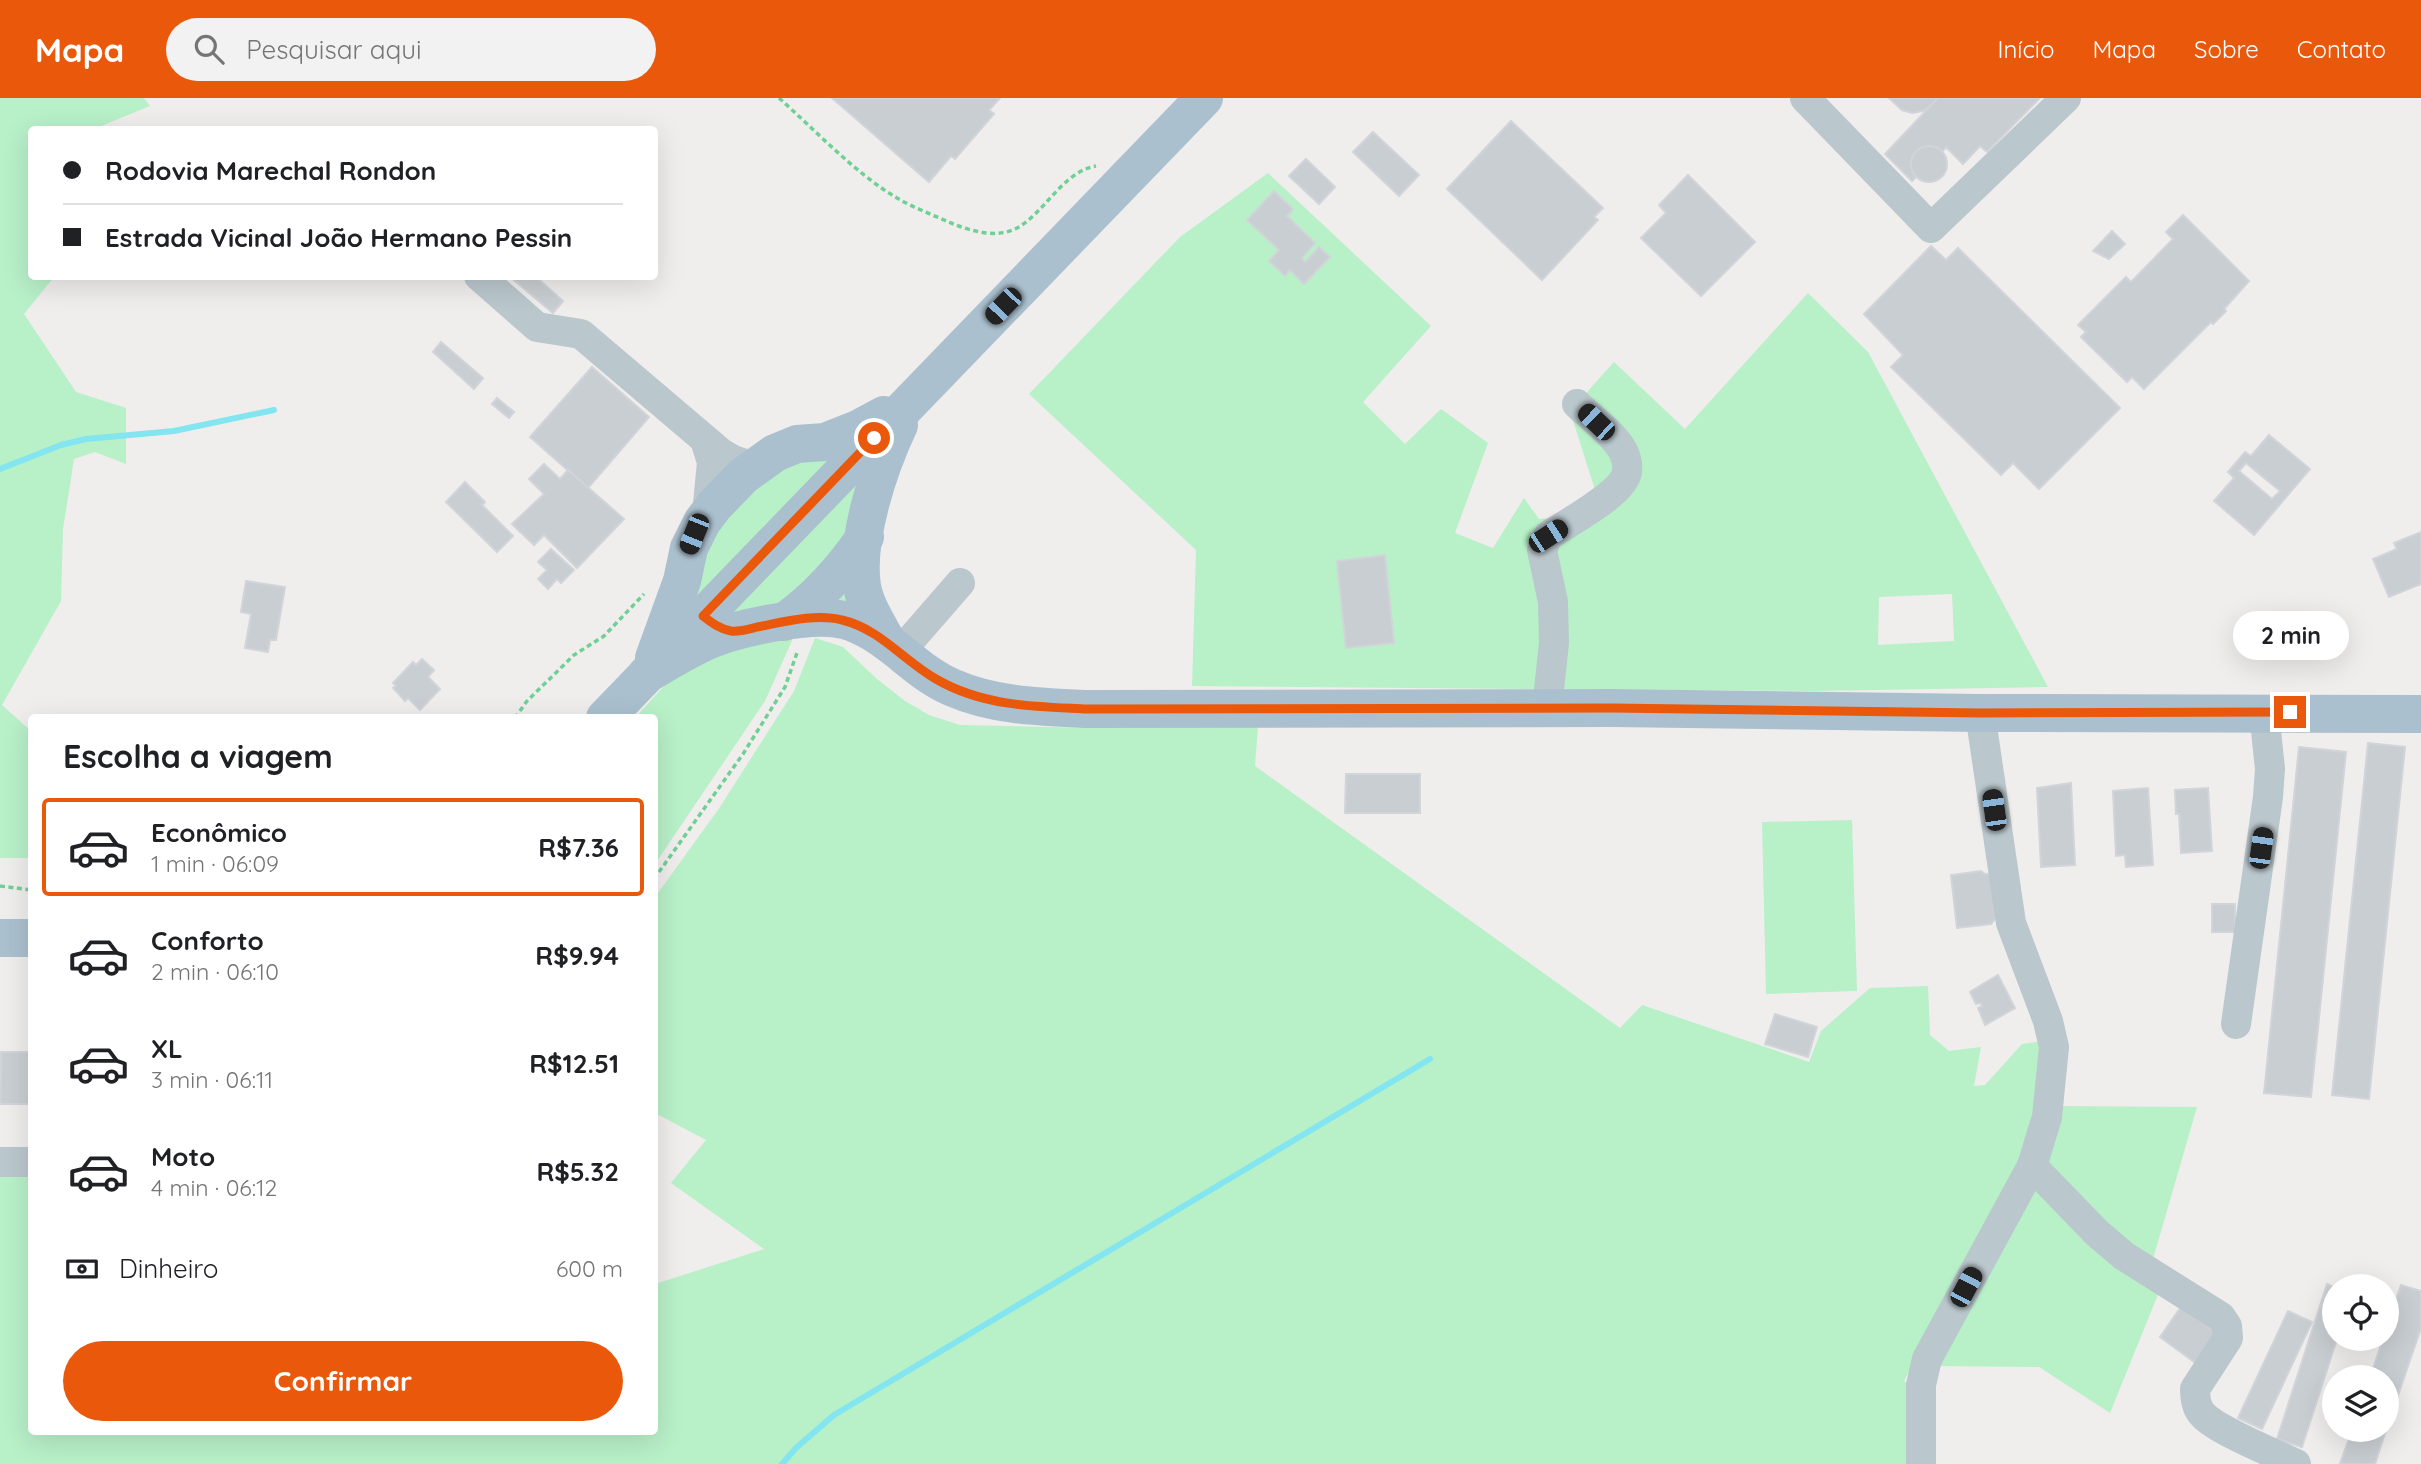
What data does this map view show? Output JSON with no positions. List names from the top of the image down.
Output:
{
  "page": {
    "header": "Mapa",
    "search": "Pesquisar aqui",
    "nav": [
      "Início",
      "Mapa",
      "Sobre",
      "Contato"
    ],
    "banner": ["Rodovia Marechal Rondon", "Estrada Vicinal João Hermano Pessin"],
    "bubble": "2 min",
    "heading": "Escolha a viagem",
    "list": [
      {
        "name": "Econômico",
        "note": "1 min · 06:09",
        "value": "R$7.36"
      },
      {
        "name": "Conforto",
        "note": "2 min · 06:10",
        "value": "R$9.94"
      },
      {
        "name": "XL",
        "note": "3 min · 06:11",
        "value": "R$12.51"
      },
      {
        "name": "Moto",
        "note": "4 min · 06:12",
        "value": "R$5.32"
      }
    ],
    "pay": ["Dinheiro", "600 m"],
    "buttons": "Confirmar"
  }
}
